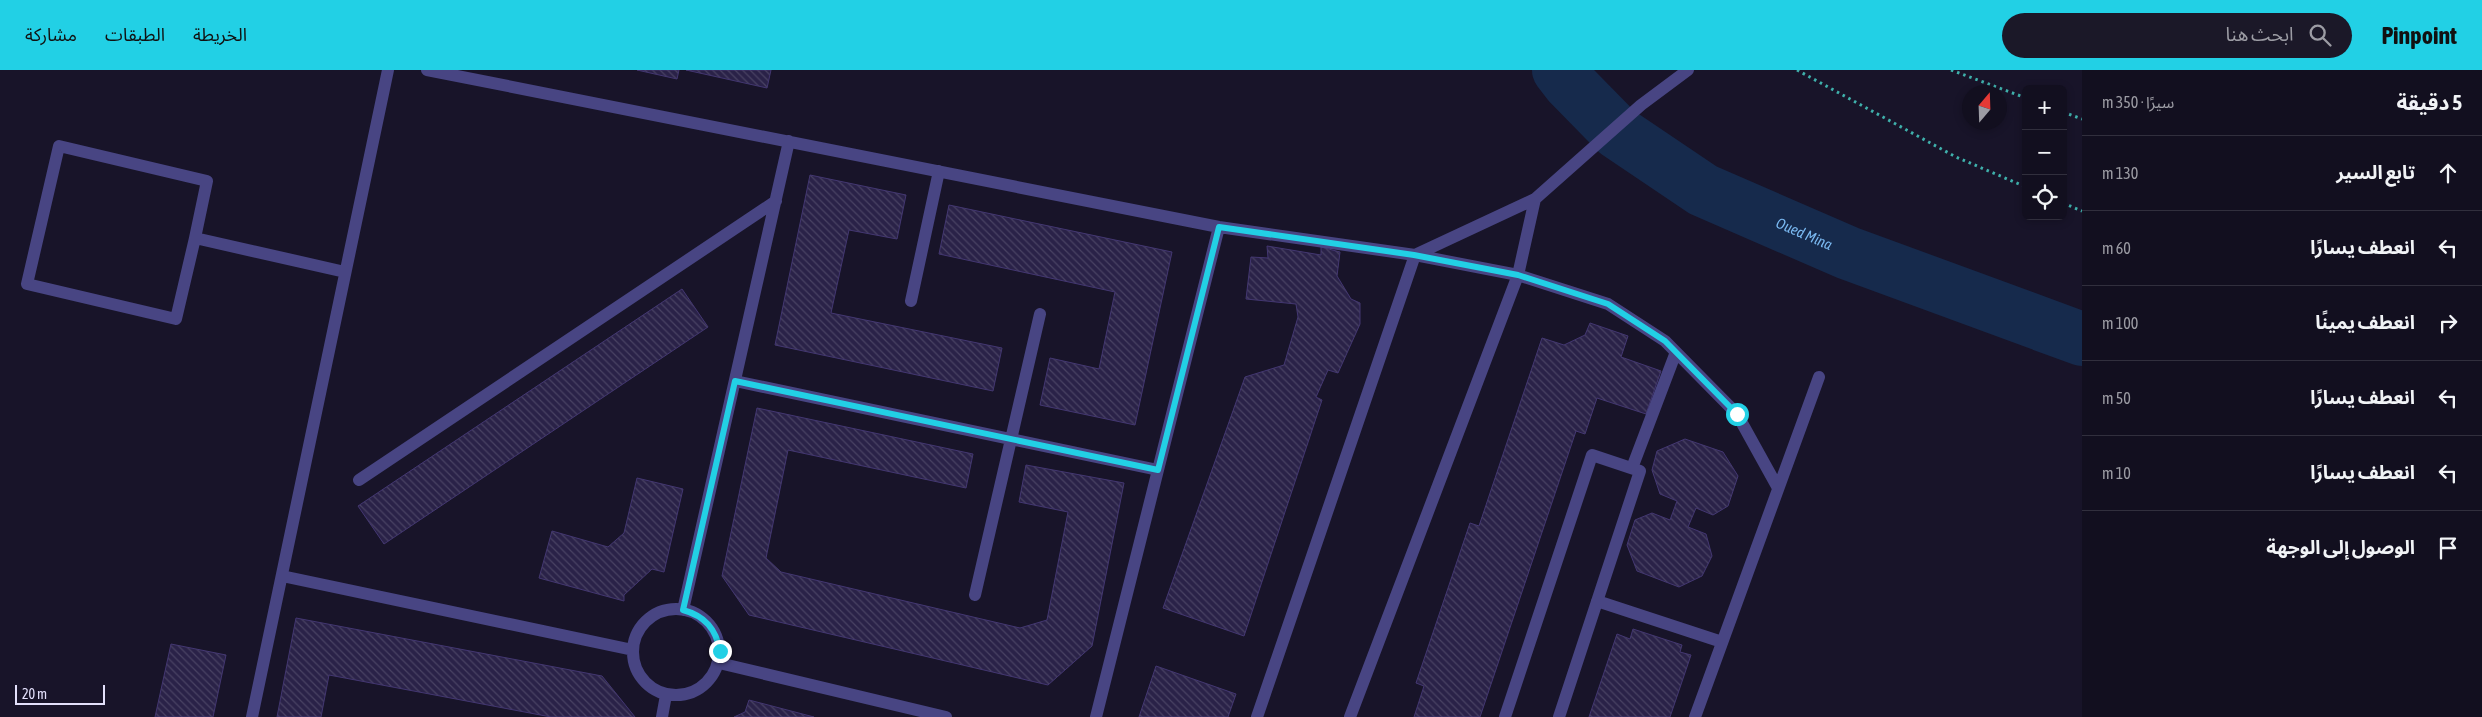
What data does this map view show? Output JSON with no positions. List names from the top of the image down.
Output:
{
  "water": ["Oued Mina"],
  "scale_bar": "20 m",
  "north": "top",
  "page": {
    "header": "Pinpoint",
    "search": "ابحث هنا",
    "nav": ["الخريطة", "الطبقات", "مشاركة"],
    "heading": ["5 دقيقة", "سيرًا · 350 m"],
    "map_buttons": ["+", "−"],
    "list": [
      ["تابع السير", "130 m"],
      ["انعطف يسارًا", "60 m"],
      ["انعطف يمينًا", "100 m"],
      ["انعطف يسارًا", "50 m"],
      ["انعطف يسارًا", "10 m"],
      "الوصول إلى الوجهة"
    ],
    "scale": "20 m"
  }
}
